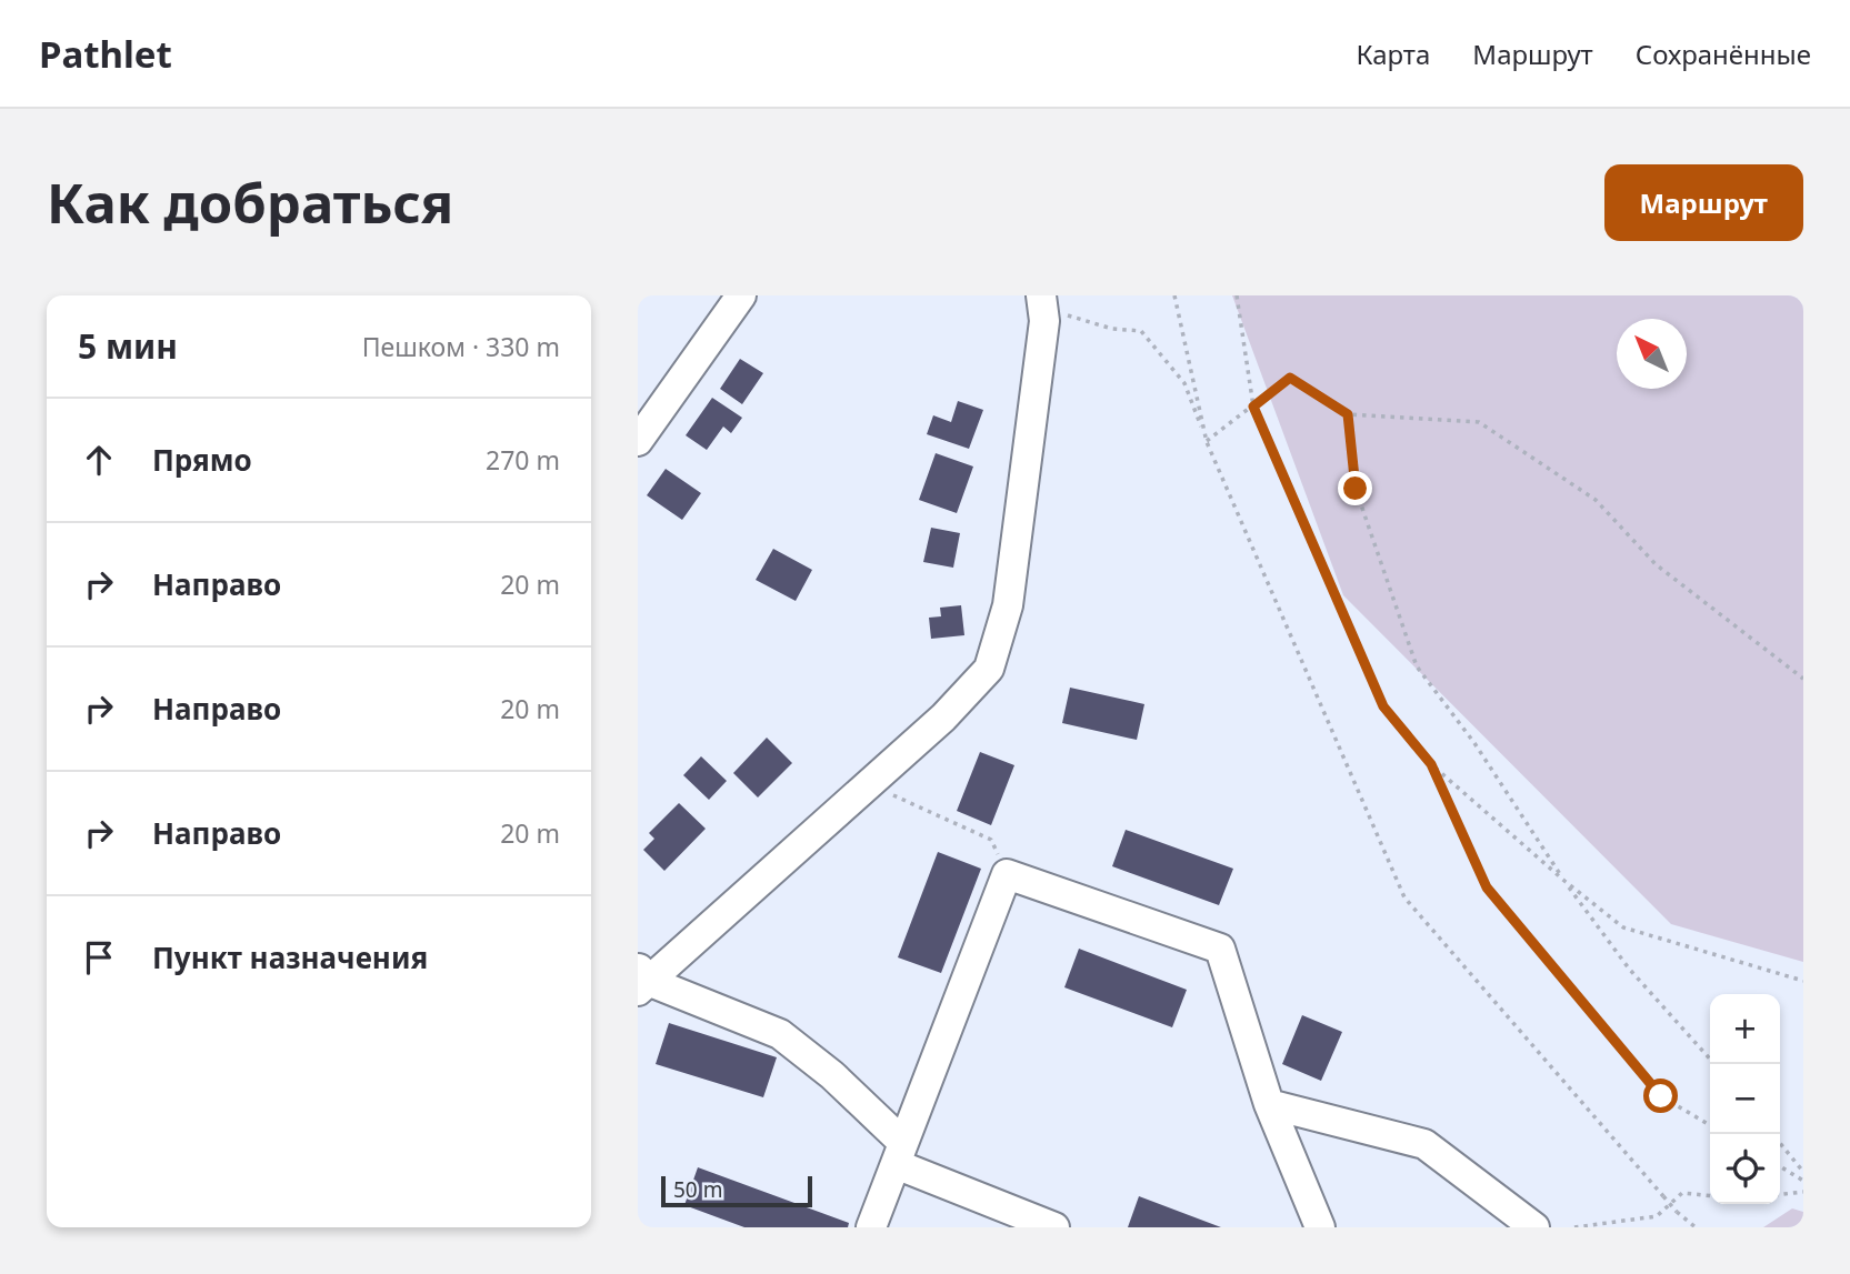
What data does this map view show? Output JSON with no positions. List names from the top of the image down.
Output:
{
  "scale_bar": "50 m",
  "north": "top left",
  "page": {
    "header": "Pathlet",
    "nav": ["Карта", "Маршрут", "Сохранённые"],
    "buttons": "Маршрут",
    "title": "Как добраться",
    "heading": ["5 мин", "Пешком · 330 m"],
    "list": [
      ["Прямо", "270 m"],
      ["Направо", "20 m"],
      ["Направо", "20 m"],
      ["Направо", "20 m"],
      "Пункт назначения"
    ],
    "map_buttons": ["+", "−"],
    "scale": "50 m"
  }
}
